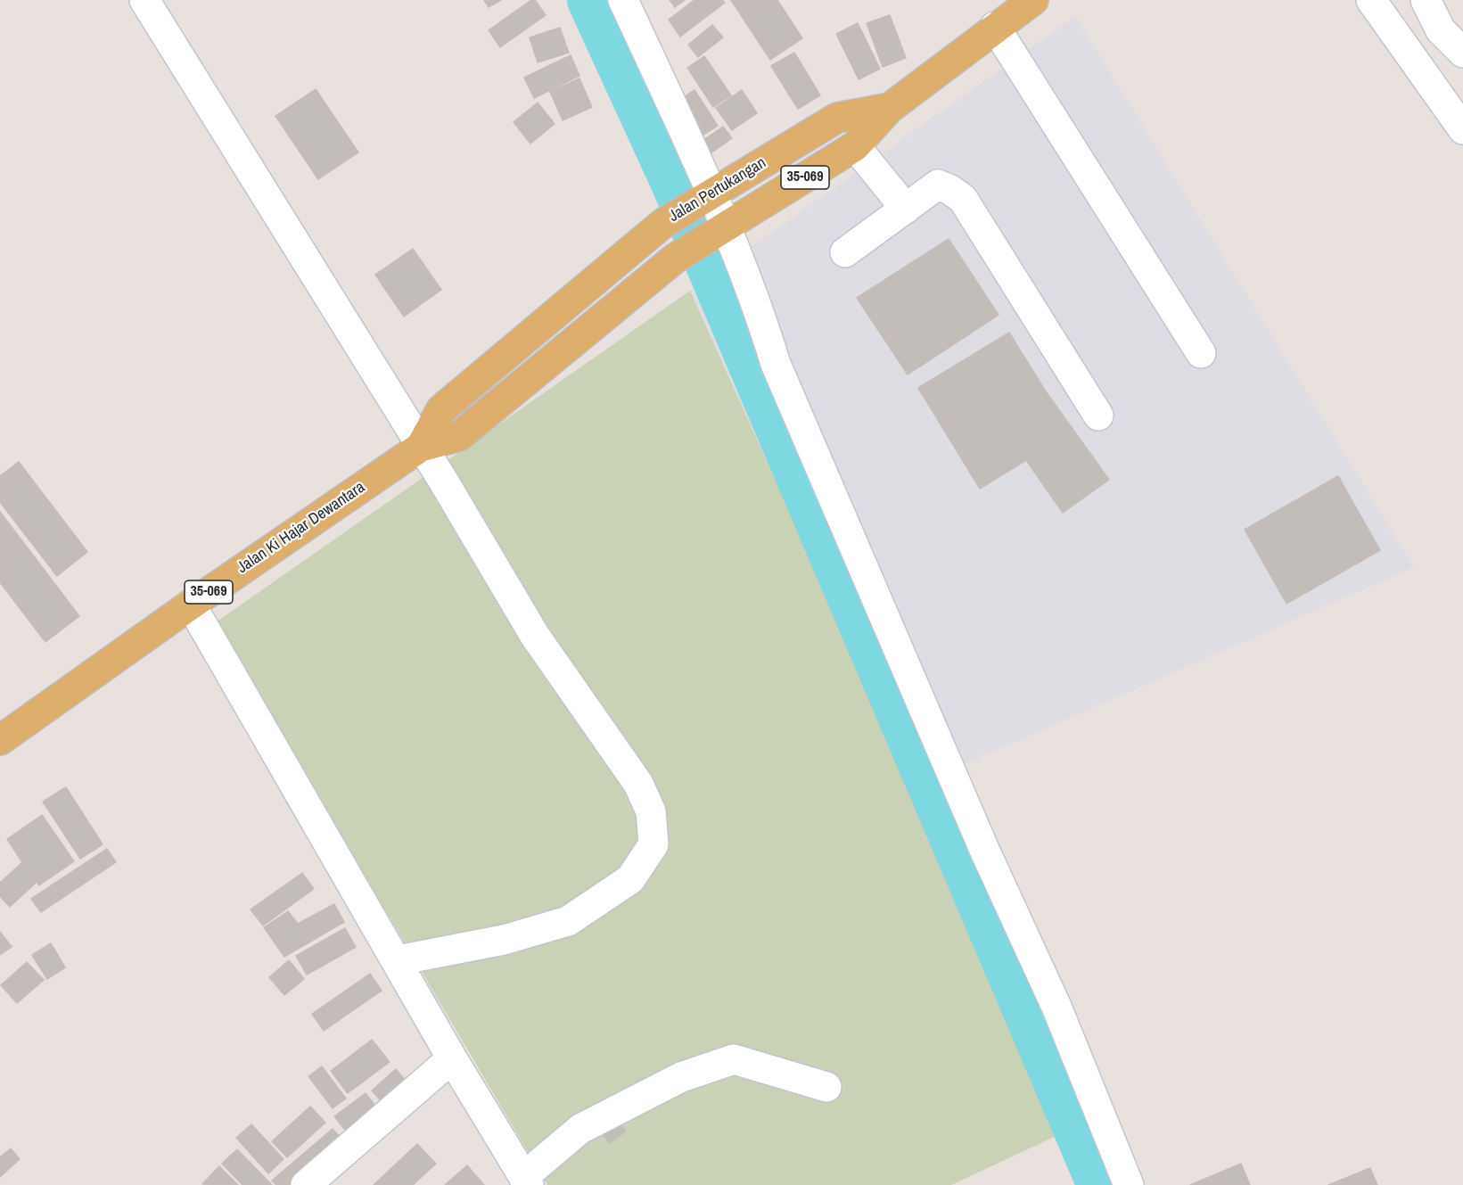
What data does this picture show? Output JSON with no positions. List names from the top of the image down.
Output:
{
  "streets": {
    "main road": ["35-069", "Jalan Pertukangan", "Jalan Ki Hajar Dewantara"]
  },
  "crossings": [
    ["Jalan Pertukangan", "Jalan Ki Hajar Dewantara"]
  ]
}
